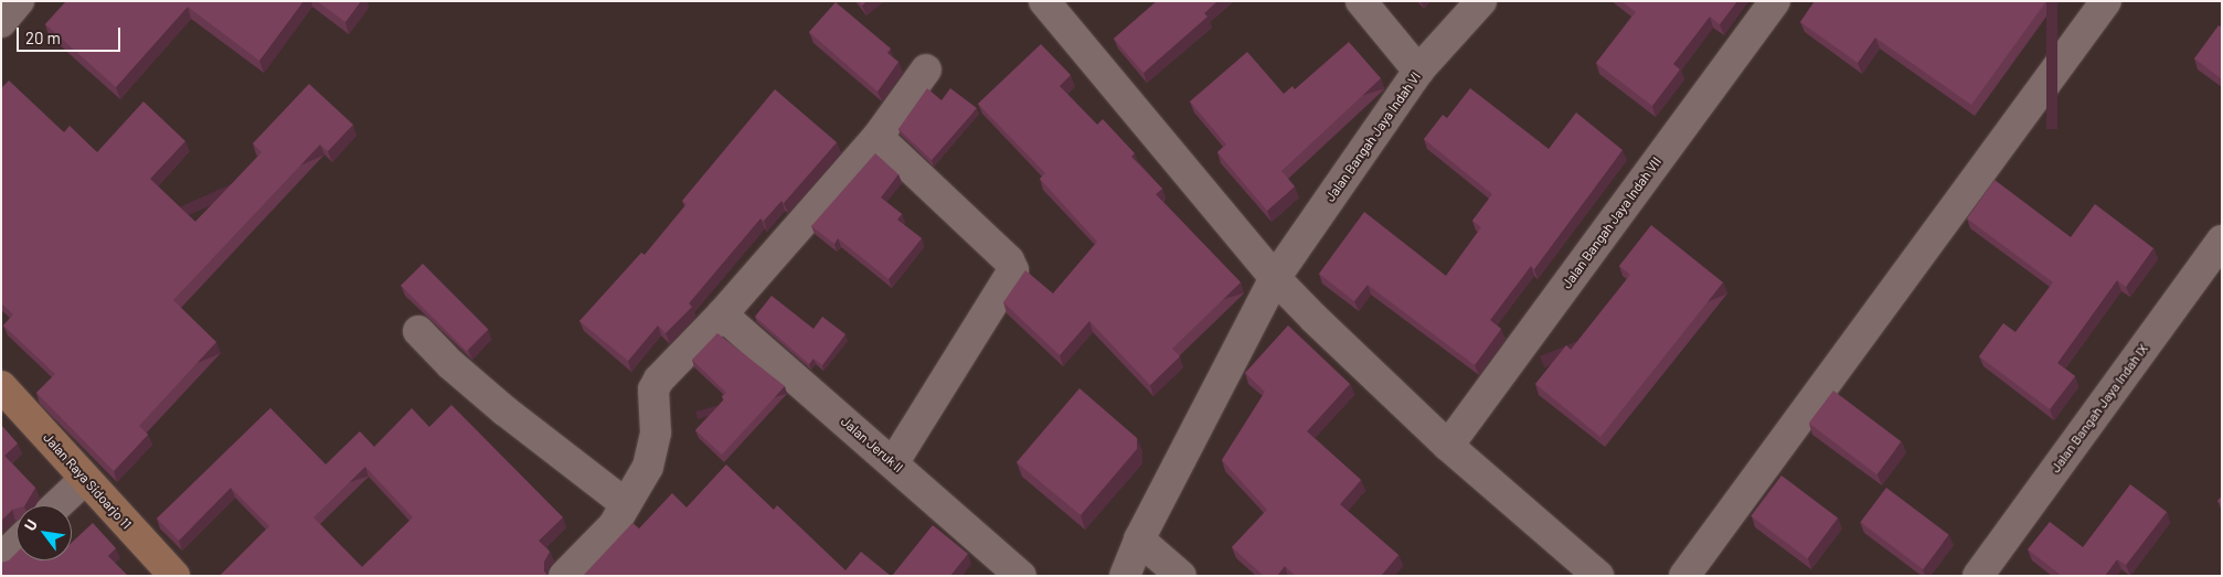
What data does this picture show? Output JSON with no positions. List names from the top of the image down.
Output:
{
  "streets": {
    "street": [
      "Jalan Bangah Jaya Indah VI",
      "Jalan Bangah Jaya Indah VII",
      "Jalan Bangah Jaya Indah IX",
      "Jalan Jeruk II",
      "Jalan Raya Sidoarjo 11"
    ]
  },
  "scale_bar": "20 m",
  "north": "top left"
}
